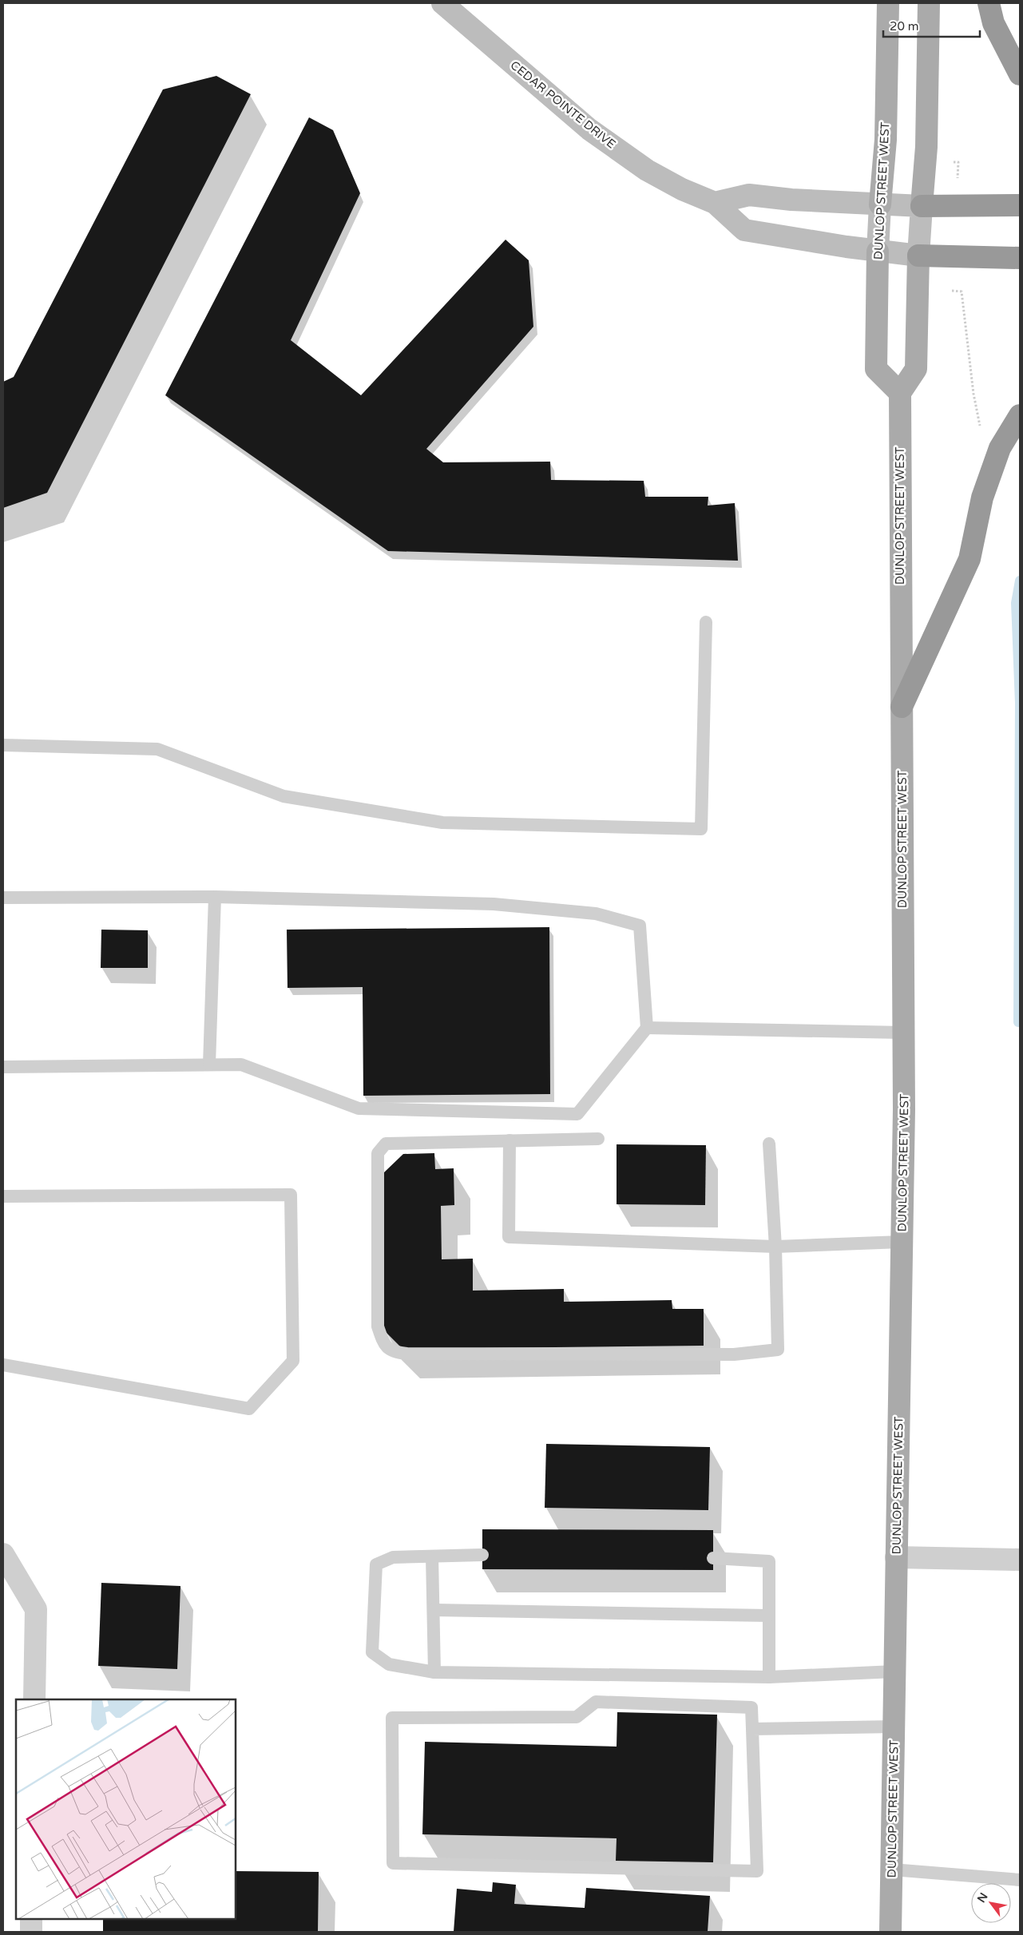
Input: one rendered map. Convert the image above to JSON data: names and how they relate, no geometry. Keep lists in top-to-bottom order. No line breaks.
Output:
{"streets":{"main road":["DUNLOP STREET WEST"],"street":["CEDAR POINTE DRIVE"]},"crossings":[["CEDAR POINTE DRIVE","DUNLOP STREET WEST"]],"scale_bar":"20 m","north":"top left"}
